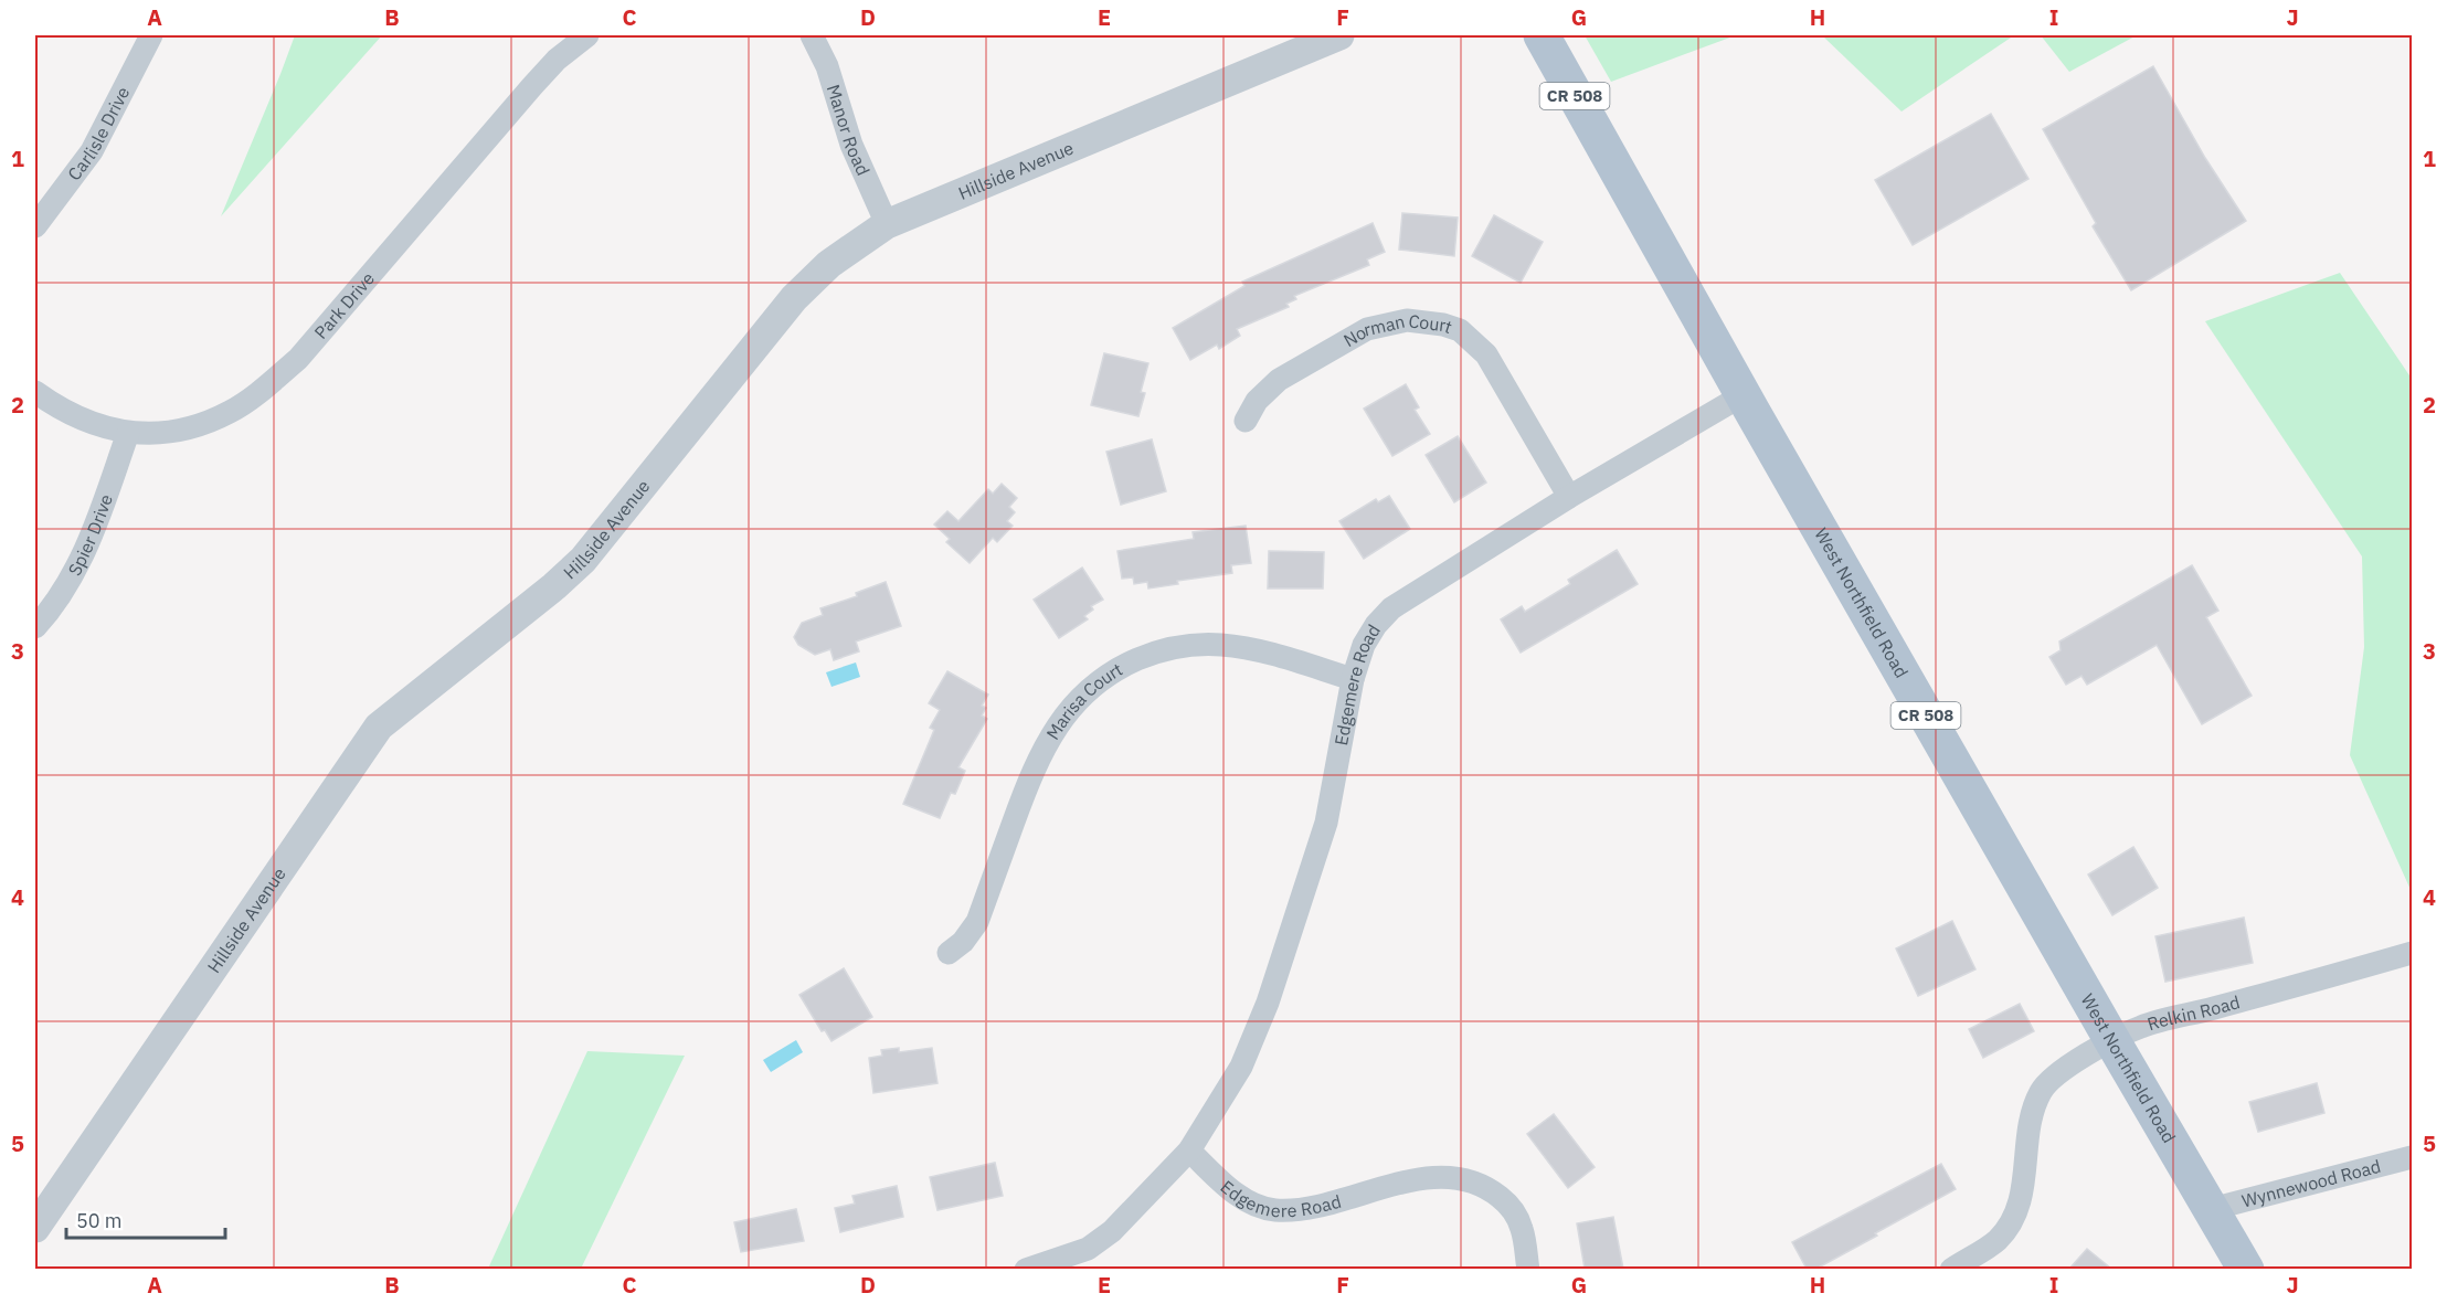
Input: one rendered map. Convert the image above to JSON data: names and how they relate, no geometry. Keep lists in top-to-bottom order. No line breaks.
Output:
{"streets":{"main road":["CR 508","West Northfield Road"],"street":["Manor Road","Carlisle Drive","Hillside Avenue","Park Drive","Norman Court","Spier Drive","Edgemere Road","Marisa Court","Relkin Road","Wynnewood Road"]},"crossings":[["Manor Road","Hillside Avenue"],["Park Drive","Spier Drive"],["Norman Court","Edgemere Road"],["West Northfield Road","Edgemere Road"],["West Northfield Road","Relkin Road"],["West Northfield Road","Wynnewood Road"],["Edgemere Road","Marisa Court"]],"scale_bar":"50 m","grid":{"columns":["A","B","C","D","E","F","G","H","I","J"],"rows":["1","2","3","4","5"]}}
